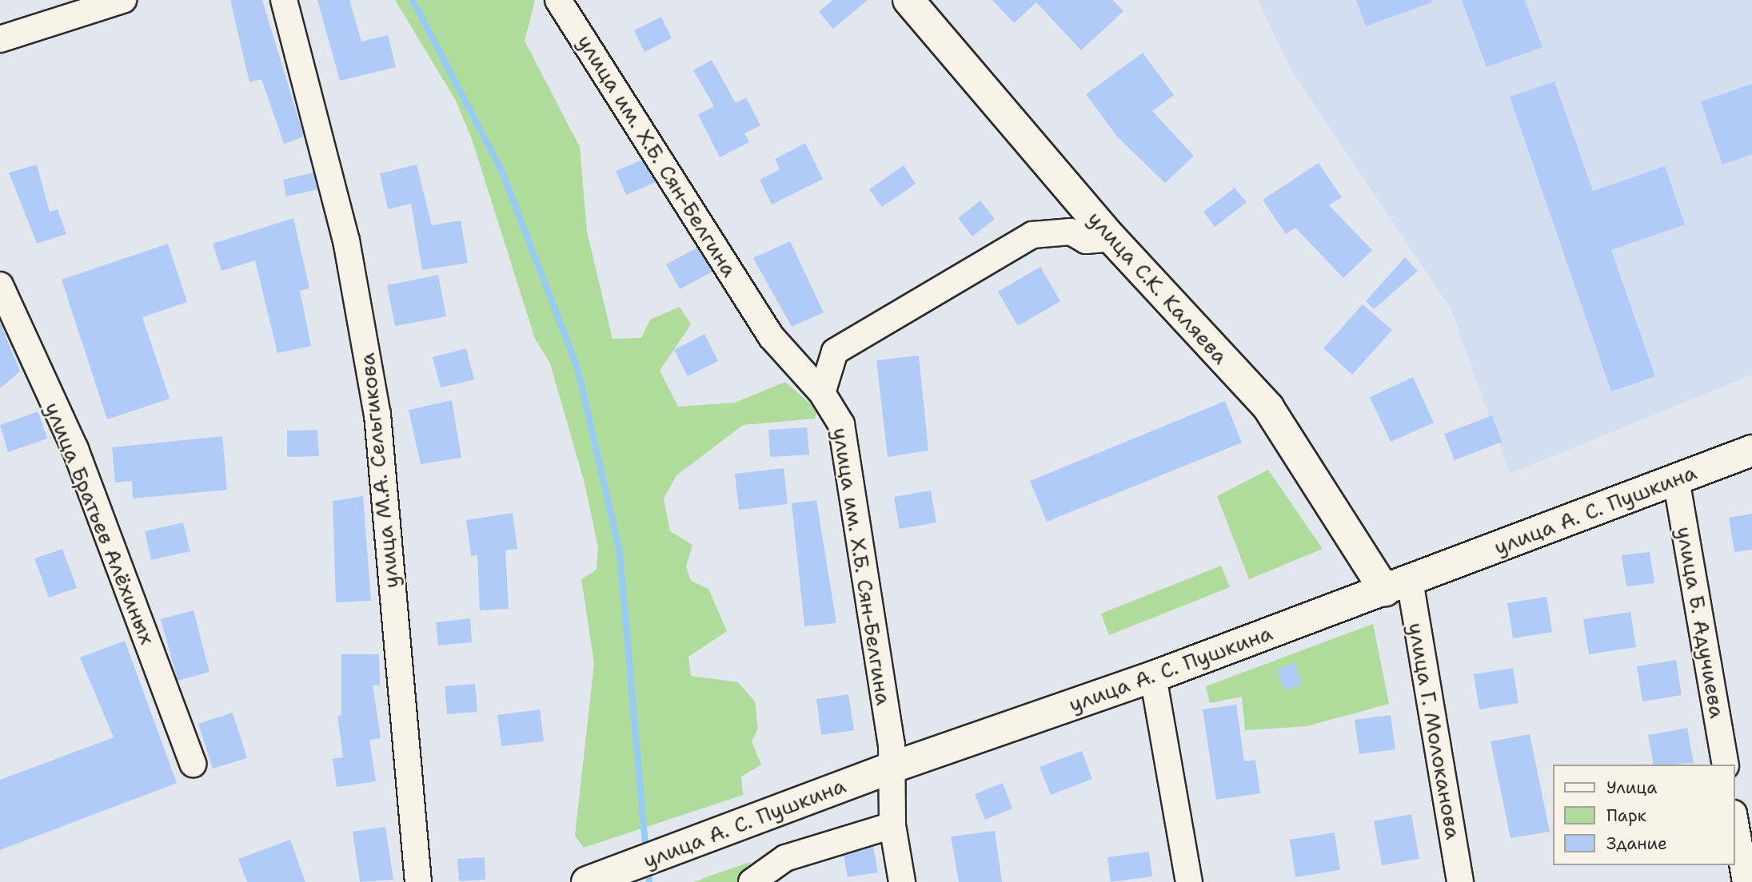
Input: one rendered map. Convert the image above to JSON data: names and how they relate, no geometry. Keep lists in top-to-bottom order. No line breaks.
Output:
{"streets":{"main road":["улица С.К. Каляева","улица А. С. Пушкина"],"street":["улица им. Х.Б. Сян-Белгина","улица М.А. Сельгикова","улица Братьев Алёхиных","улица Б. Адучиева","улица Г. Молоканова"]},"crossings":[["улица им. Х.Б. Сян-Белгина","улица А. С. Пушкина"],["улица С.К. Каляева","улица А. С. Пушкина"],["улица С.К. Каляева","улица Г. Молоканова"],["улица А. С. Пушкина","улица Б. Адучиева"],["улица А. С. Пушкина","улица Г. Молоканова"]],"legend":["Улица","Парк","Здание"]}
